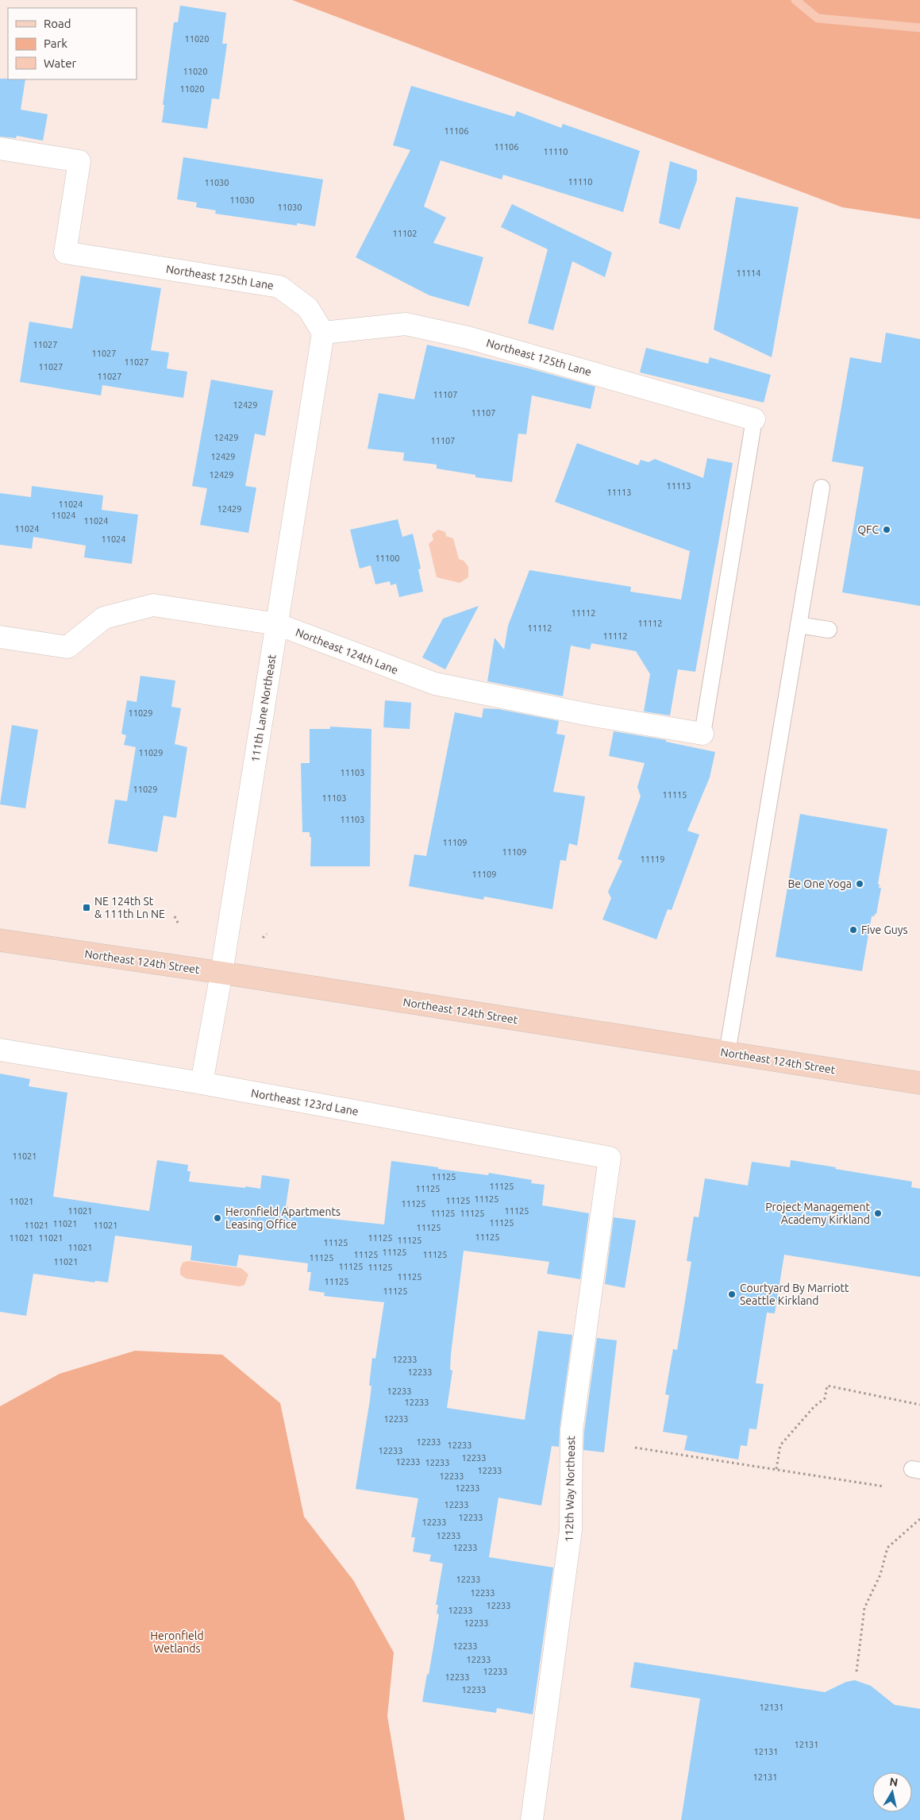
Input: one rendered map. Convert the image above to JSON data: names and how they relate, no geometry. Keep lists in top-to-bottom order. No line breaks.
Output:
{"streets":{"main road":["Northeast 124th Street"],"street":["Northeast 125th Lane","Northeast 124th Lane","111th Lane Northeast","Northeast 123rd Lane","112th Way Northeast"]},"crossings":[["Northeast 125th Lane","111th Lane Northeast"],["Northeast 124th Lane","111th Lane Northeast"],["111th Lane Northeast","Northeast 124th Street"],["111th Lane Northeast","Northeast 123rd Lane"],["Northeast 123rd Lane","112th Way Northeast"]],"parks":["Heronfield Wetlands"],"places":{"other":["QFC","Be One Yoga","Five Guys","Project Management Academy Kirkland","Heronfield Apartments Leasing Office","Courtyard By Marriott Seattle Kirkland"],"transit":["NE 124th St & 111th Ln NE"]},"house_numbers":["11020","11020","11020","11106","11106","11110","11110","11030","11030","11030","11102","11114","11027","11027","11027","11027","11027","11107","12429","11107","12429","11107","12429","12429","11113","11113","11024","12429","11024","11024","11024","11024","11100","11112","11112","11112","11112","11029","11029","11103","11029","11115","11103","11103","11109","11109","11119","11109","11021","11125","11125","11125","11125","11125","11021","11125","11021","11125","11125","11125","11125","11021","11021","11021","11125","11125","11021","11021","11125","11125","11125","11021","11125","11125","11125","11125","11021","11125","11125","11125","11125","11125","12233","12233","12233","12233","12233","12233","12233","12233","12233","12233","12233","12233","12233","12233","12233","12233","12233","12233","12233","12233","12233","12233","12233","12233","12233","12233","12233","12233","12233","12131","12131","12131","12131"],"legend":["Road","Park","Water"],"north":"top"}
